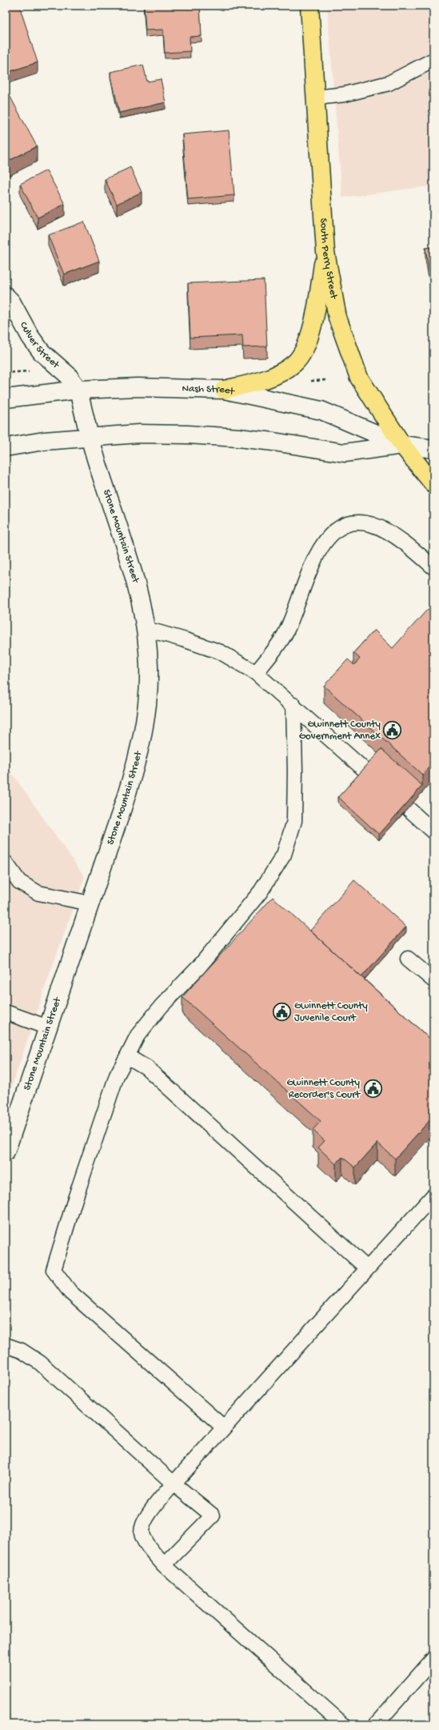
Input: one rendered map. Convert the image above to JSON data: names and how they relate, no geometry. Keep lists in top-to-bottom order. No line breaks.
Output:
{"streets":{"main road":["South Perry Street"],"street":["Culver Street","Nash Street","Stone Mountain Street"]},"crossings":[["South Perry Street","Nash Street"],["Culver Street","Nash Street"],["Culver Street","Stone Mountain Street"],["Nash Street","Stone Mountain Street"]],"places":{"public building":["Gwinnett County Government Annex","Gwinnett County Juvenile Court","Gwinnett County Recorder's Court"]}}
